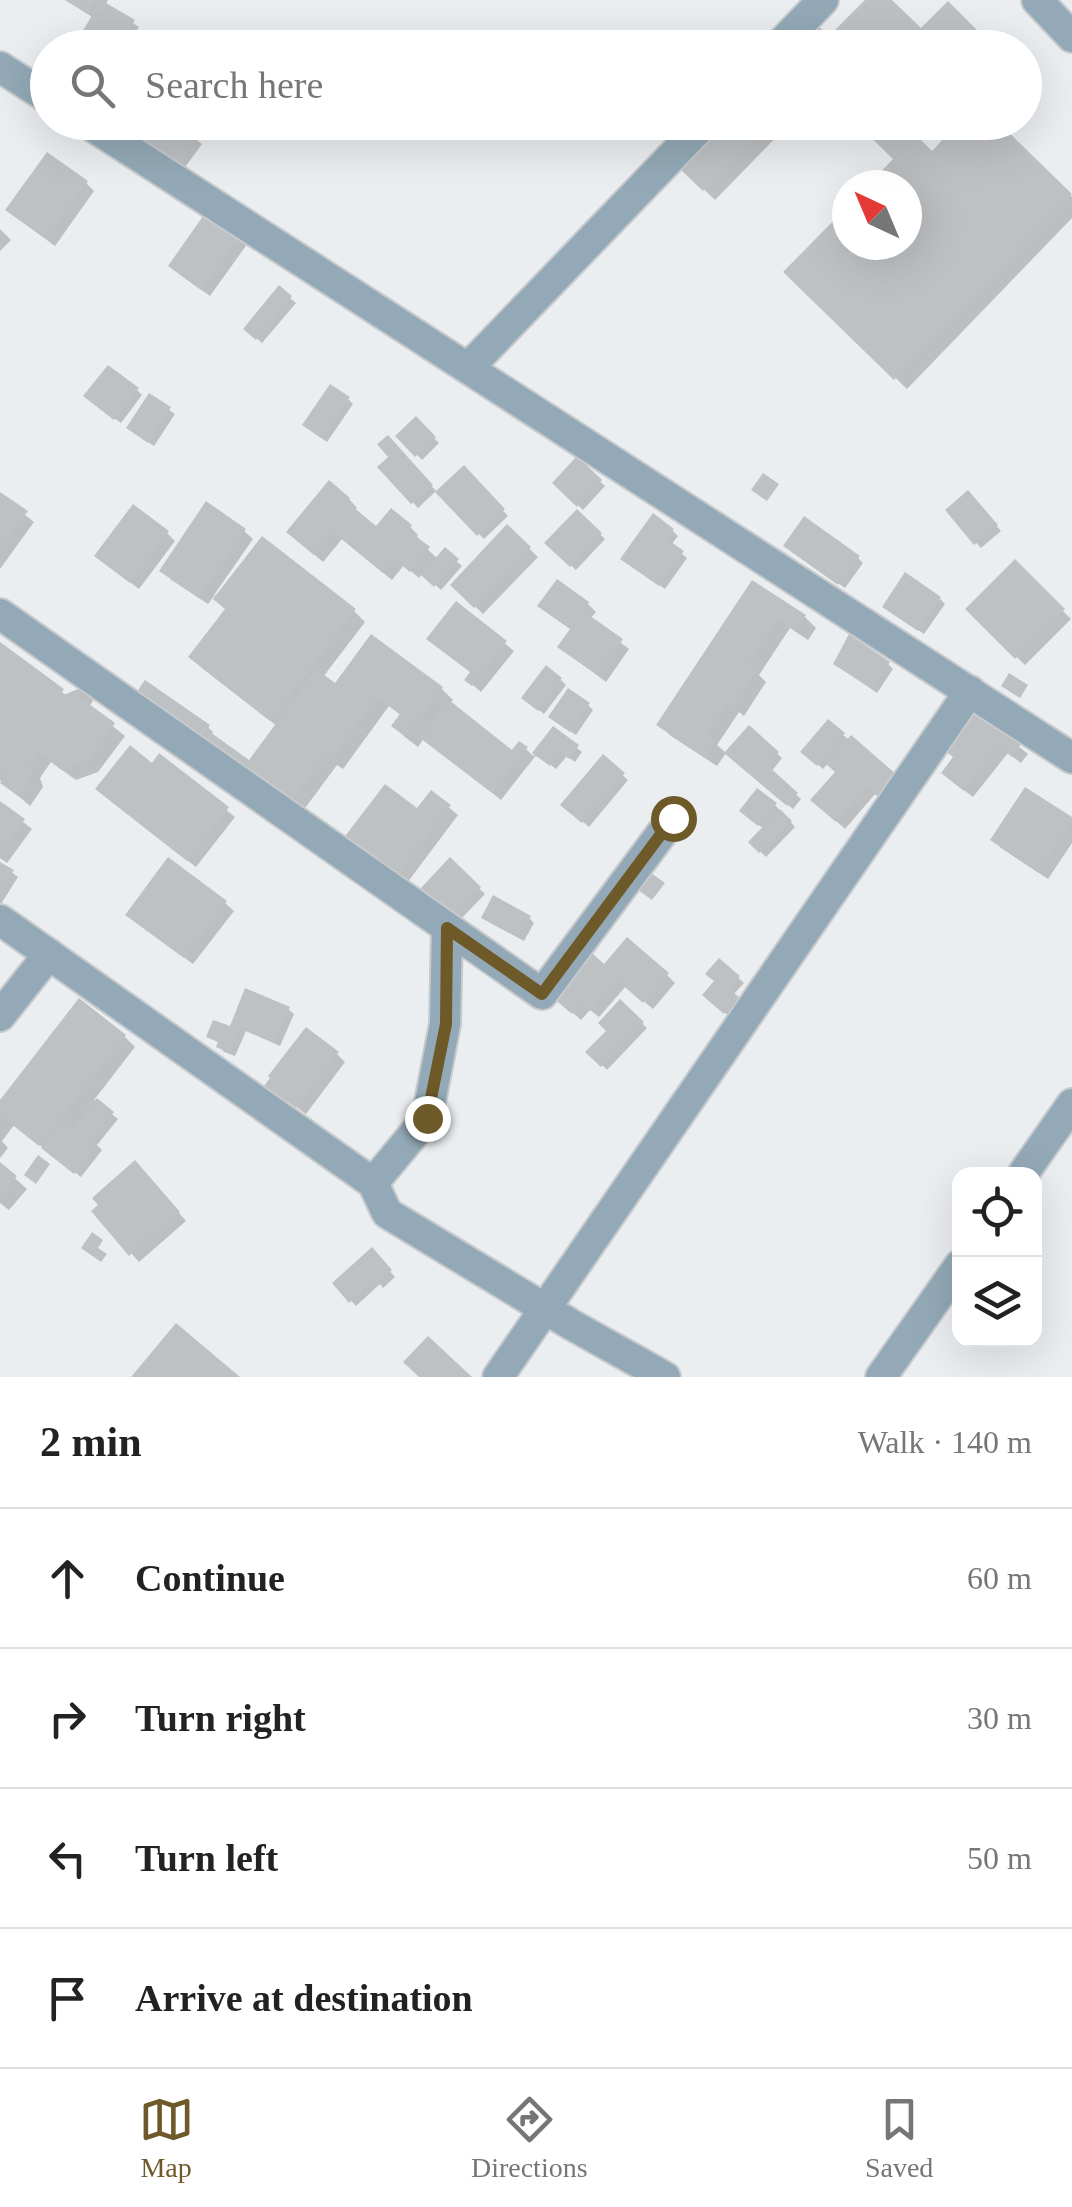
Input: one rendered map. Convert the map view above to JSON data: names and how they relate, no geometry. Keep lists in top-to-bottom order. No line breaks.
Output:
{"north":"top left","page":{"search":"Search here","heading":["2 min","Walk · 140 m"],"list":[["Continue","60 m"],["Turn right","30 m"],["Turn left","50 m"],"Arrive at destination"],"nav":["Map","Directions","Saved"]}}
